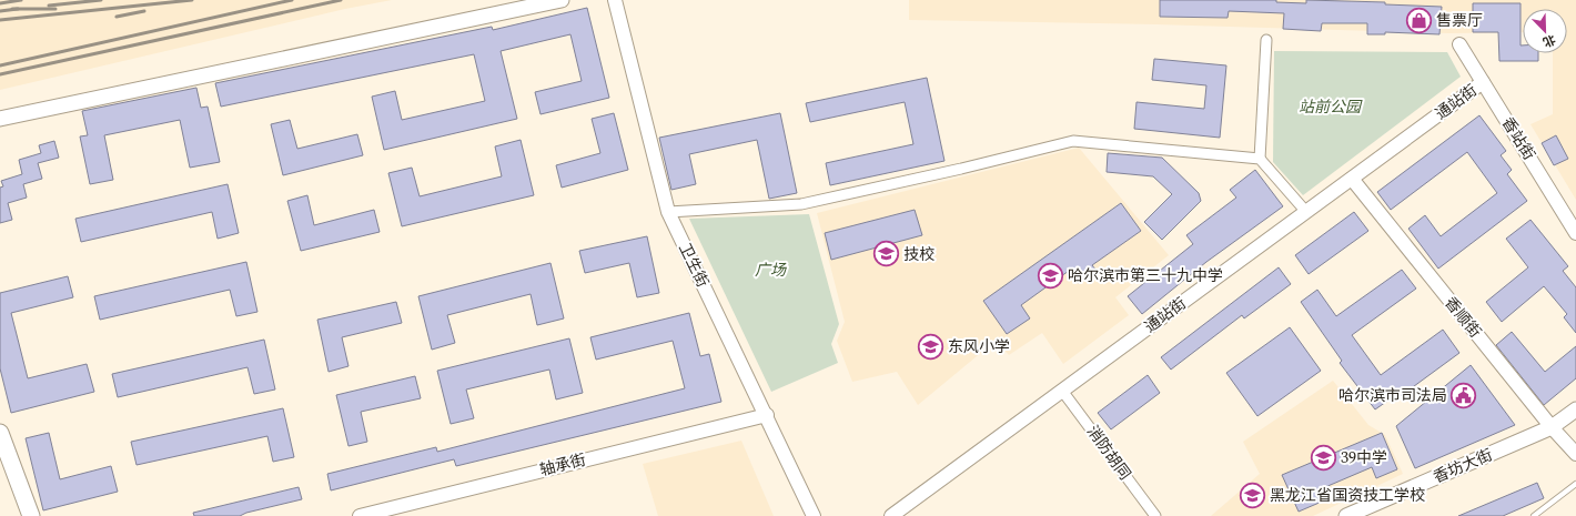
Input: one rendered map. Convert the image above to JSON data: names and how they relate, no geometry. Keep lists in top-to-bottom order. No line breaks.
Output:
{"streets":{"main road":["香坊大街"],"street":["通站街","香站街","卫生街","香顺街","消防胡同","轴承街"]},"crossings":[["通站街","香站街"],["通站街","香顺街"],["通站街","消防胡同"],["卫生街","轴承街"],["香顺街","香坊大街"]],"parks":["站前公园","广场"],"places":{"shop":["售票厅"],"school or university":["技校","哈尔滨市第三十九中学","东风小学","39中学","黑龙江省国资技工学校"],"public building":["哈尔滨市司法局"]},"north":"bottom right"}
